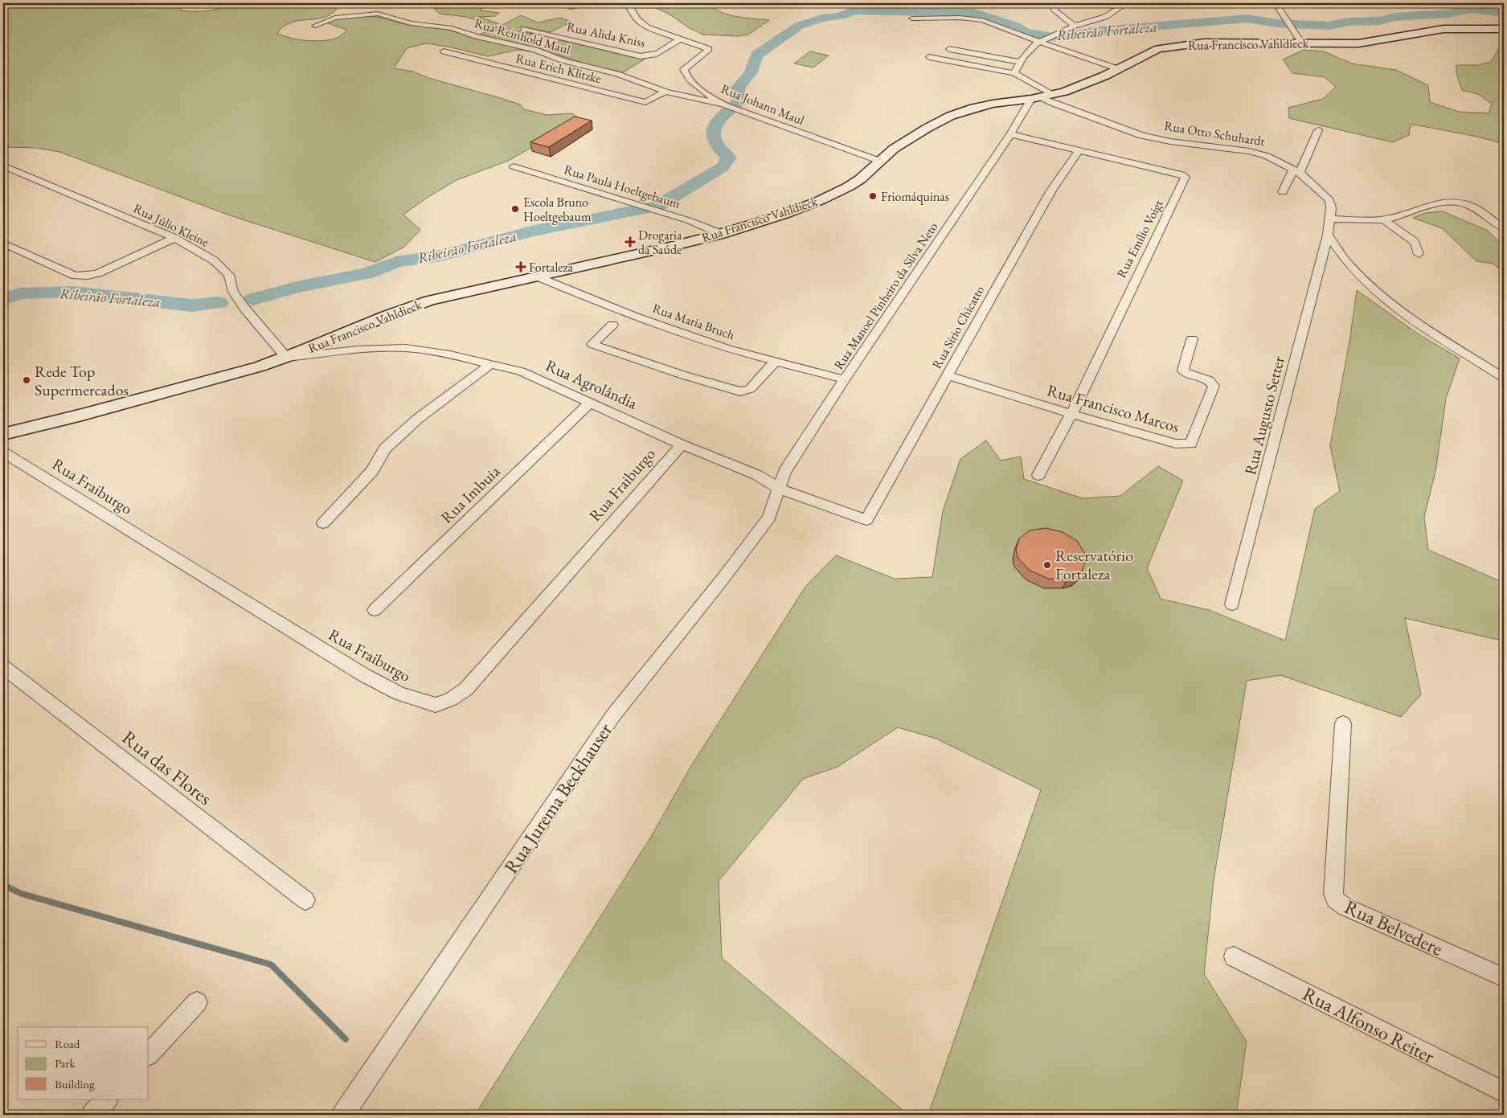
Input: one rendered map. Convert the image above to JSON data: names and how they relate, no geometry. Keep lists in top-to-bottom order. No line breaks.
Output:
{"streets":{"main road":["Rua Francisco Vahldieck"],"street":["Rua Alida Kniss","Rua Reinhold Maul","Rua Erich Klitzke","Rua Johann Maul","Rua Otto Schuhardt","Rua Paula Hoeltgebaum","Rua Júlio Kleine","Rua Emílio Voigt","Rua Manoel Pinheiro da Silva Neto","Rua Maria Bruch","Rua Sírio Chicatto","Rua Agrolândia","Rua Francisco Marcos","Rua Augusto Setter","Rua Fraiburgo","Rua Imbuia","Rua das Flores","Rua Jurema Beckhauser","Rua Belvedere","Rua Alfonso Reiter"]},"crossings":[["Rua Alida Kniss","Rua Johann Maul"],["Rua Reinhold Maul","Rua Erich Klitzke"],["Rua Reinhold Maul","Rua Johann Maul"],["Rua Francisco Vahldieck","Rua Johann Maul"],["Rua Francisco Vahldieck","Rua Otto Schuhardt"],["Rua Francisco Vahldieck","Rua Paula Hoeltgebaum"],["Rua Francisco Vahldieck","Rua Júlio Kleine"],["Rua Francisco Vahldieck","Rua Manoel Pinheiro da Silva Neto"],["Rua Francisco Vahldieck","Rua Maria Bruch"],["Rua Francisco Vahldieck","Rua Agrolândia"],["Rua Otto Schuhardt","Rua Manoel Pinheiro da Silva Neto"],["Rua Otto Schuhardt","Rua Augusto Setter"],["Rua Júlio Kleine","Rua Agrolândia"],["Rua Emílio Voigt","Rua Manoel Pinheiro da Silva Neto"],["Rua Emílio Voigt","Rua Sírio Chicatto"],["Rua Emílio Voigt","Rua Francisco Marcos"],["Rua Manoel Pinheiro da Silva Neto","Rua Maria Bruch"],["Rua Manoel Pinheiro da Silva Neto","Rua Agrolândia"],["Rua Manoel Pinheiro da Silva Neto","Rua Jurema Beckhauser"],["Rua Sírio Chicatto","Rua Agrolândia"],["Rua Sírio Chicatto","Rua Francisco Marcos"],["Rua Agrolândia","Rua Fraiburgo"],["Rua Agrolândia","Rua Imbuia"],["Rua Agrolândia","Rua Jurema Beckhauser"]],"water":["Ribeirão Fortaleza"],"places":{"other":["Friomáquinas","Escola Bruno Hoeltgebaum","Rede Top Supermercados","Reservatório Fortaleza"],"health":["Drogaria da Saúde","Fortaleza"]},"legend":["Road","Park","Building"]}
